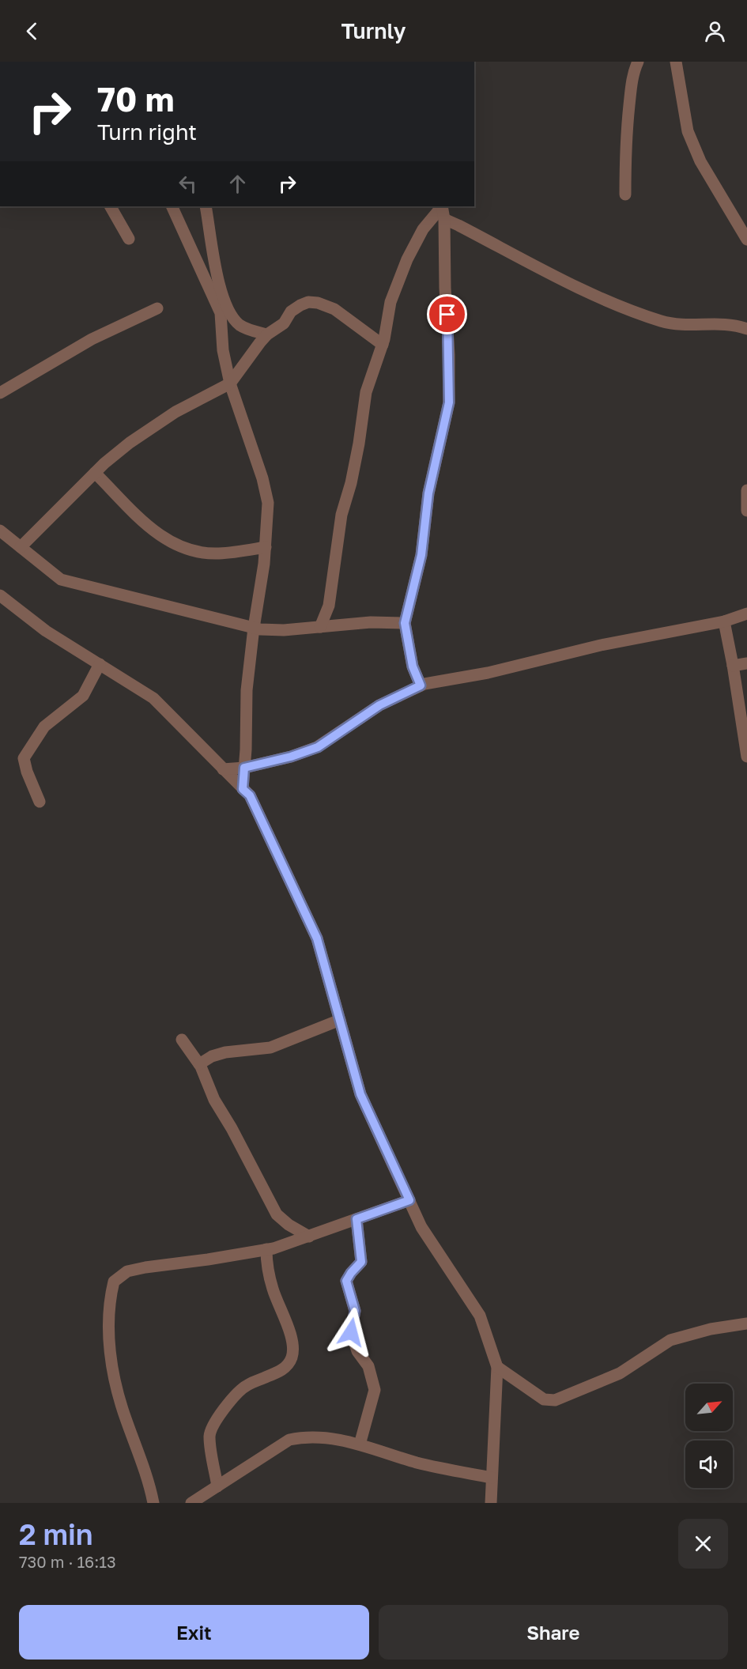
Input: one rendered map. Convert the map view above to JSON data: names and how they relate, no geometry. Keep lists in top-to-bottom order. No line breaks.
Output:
{"north":"top right","page":{"header":"Turnly","turn":["70 m","Turn right"],"heading":["2 min","730 m · 16:13"],"buttons":["Exit","Share"]}}
